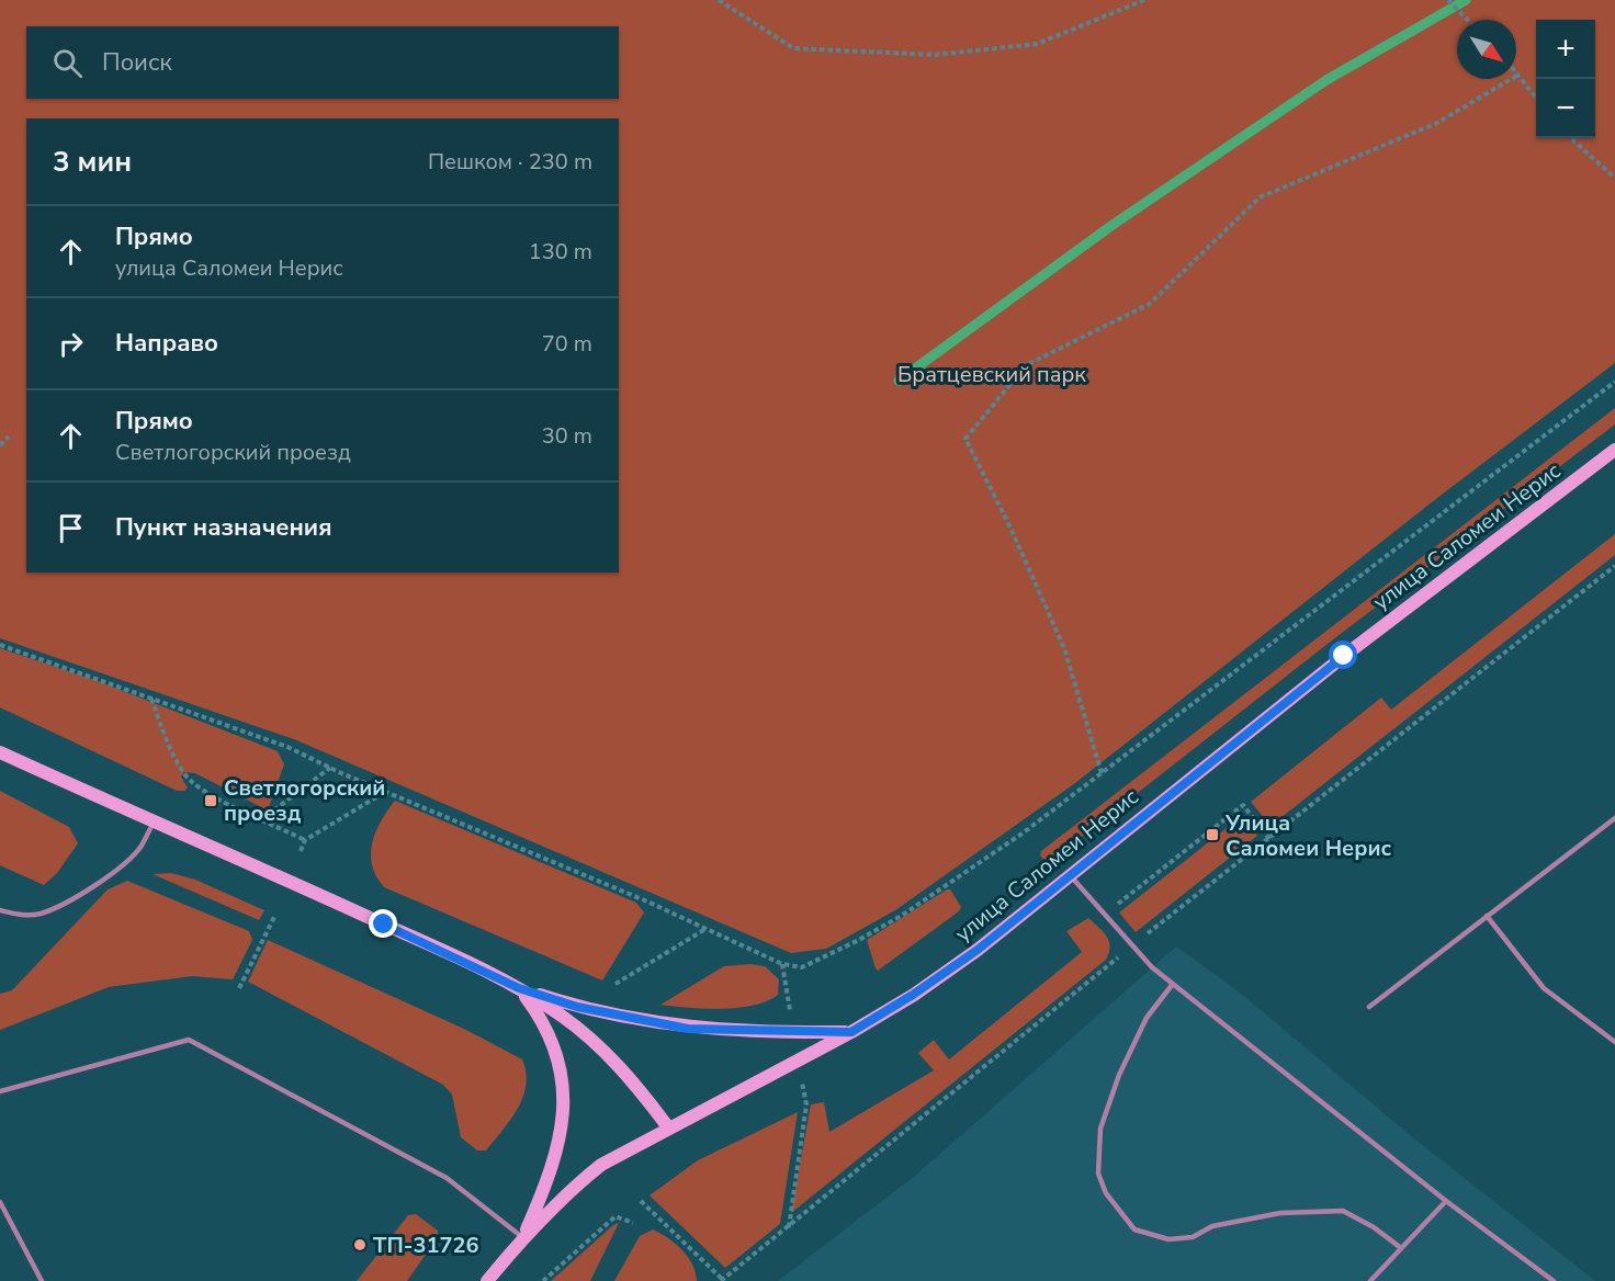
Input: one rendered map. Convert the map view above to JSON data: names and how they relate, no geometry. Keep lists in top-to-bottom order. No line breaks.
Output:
{"streets":{"main road":["улица Саломеи Нерис"]},"parks":["Братцевский парк"],"places":{"transit":["Светлогорский проезд","Улица Саломеи Нерис"],"other":["ТП-31726"]},"north":"bottom right","page":{"map_buttons":["+","−"],"search":"Поиск","heading":["3 мин","Пешком · 230 m"],"list":[["Прямо","улица Саломеи Нерис","130 m"],["Направо","70 m"],["Прямо","Светлогорский проезд","30 m"],"Пункт назначения"]}}
